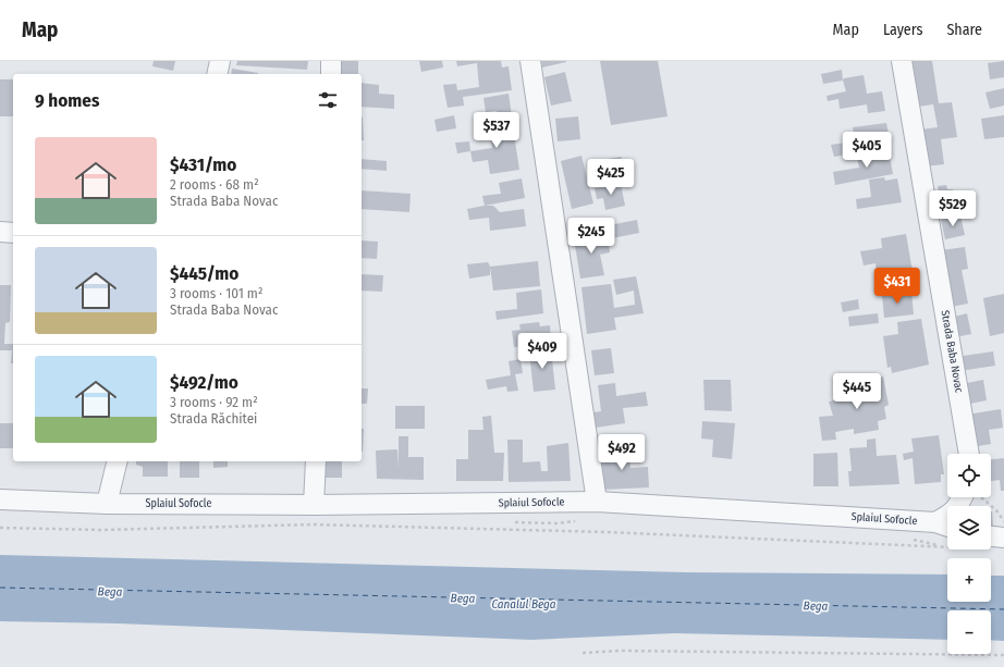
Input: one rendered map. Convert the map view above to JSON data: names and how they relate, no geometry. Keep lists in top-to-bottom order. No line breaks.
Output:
{"streets":{"street":["Strada Baba Novac","Splaiul Sofocle"]},"water":["Bega","Canalul Bega"],"page":{"header":"Map","nav":["Map","Layers","Share"],"heading":"9 homes","price":["$537","$405","$425","$529","$245","$431","$409","$445","$492"],"list":[{"name":"$431/mo","note":"2 rooms · 68 m² · Strada Baba Novac"},{"name":"$445/mo","note":"3 rooms · 101 m² · Strada Baba Novac"},{"name":"$492/mo","note":"3 rooms · 92 m² · Strada Răchitei"}],"map_buttons":["+","−"]}}
